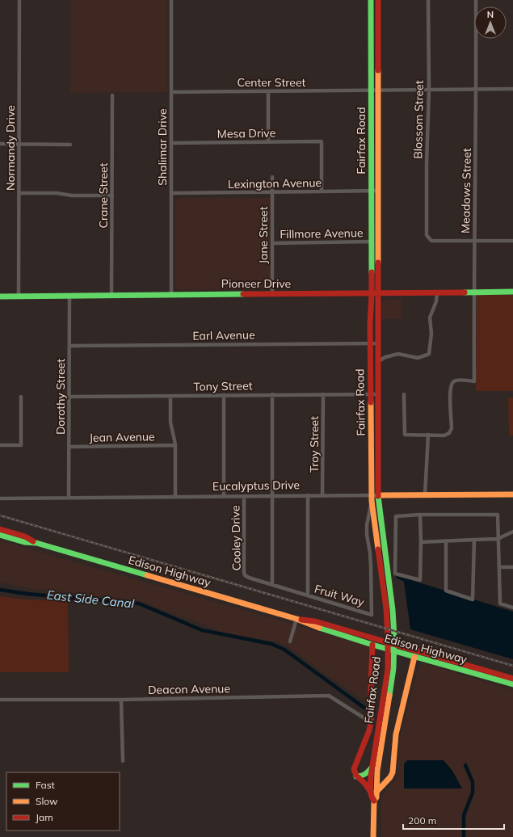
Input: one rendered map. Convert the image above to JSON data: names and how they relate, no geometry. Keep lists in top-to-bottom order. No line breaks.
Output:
{"streets":{"main road":["Fairfax Road","Pioneer Drive","Eucalyptus Drive","Edison Highway"],"street":["Center Street","Blossom Street","Mesa Drive","Shalimar Drive","Normandy Drive","Lexington Avenue","Meadows Street","Crane Street","Fillmore Avenue","Jane Street","Earl Avenue","Tony Street","Dorothy Street","Jean Avenue","Troy Street","Cooley Drive","Fruit Way","Deacon Avenue"]},"crossings":[["Center Street","Blossom Street"],["Center Street","Fairfax Road"],["Center Street","Shalimar Drive"],["Center Street","Meadows Street"],["Blossom Street","Meadows Street"],["Mesa Drive","Shalimar Drive"],["Mesa Drive","Lexington Avenue"],["Fairfax Road","Lexington Avenue"],["Fairfax Road","Fillmore Avenue"],["Fairfax Road","Pioneer Drive"],["Fairfax Road","Earl Avenue"],["Fairfax Road","Tony Street"],["Fairfax Road","Eucalyptus Drive"],["Fairfax Road","Fruit Way"],["Shalimar Drive","Lexington Avenue"],["Shalimar Drive","Pioneer Drive"],["Normandy Drive","Pioneer Drive"],["Lexington Avenue","Jane Street"],["Meadows Street","Pioneer Drive"],["Crane Street","Pioneer Drive"],["Fillmore Avenue","Jane Street"],["Jane Street","Pioneer Drive"],["Pioneer Drive","Dorothy Street"],["Earl Avenue","Dorothy Street"],["Tony Street","Dorothy Street"],["Tony Street","Troy Street"],["Dorothy Street","Jean Avenue"],["Dorothy Street","Eucalyptus Drive"],["Troy Street","Eucalyptus Drive"],["Eucalyptus Drive","Cooley Drive"],["Eucalyptus Drive","Fruit Way"],["Cooley Drive","Fruit Way"]],"water":["East Side Canal"],"legend":["Fast","Slow","Jam"],"scale_bar":"200 m","north":"top"}
